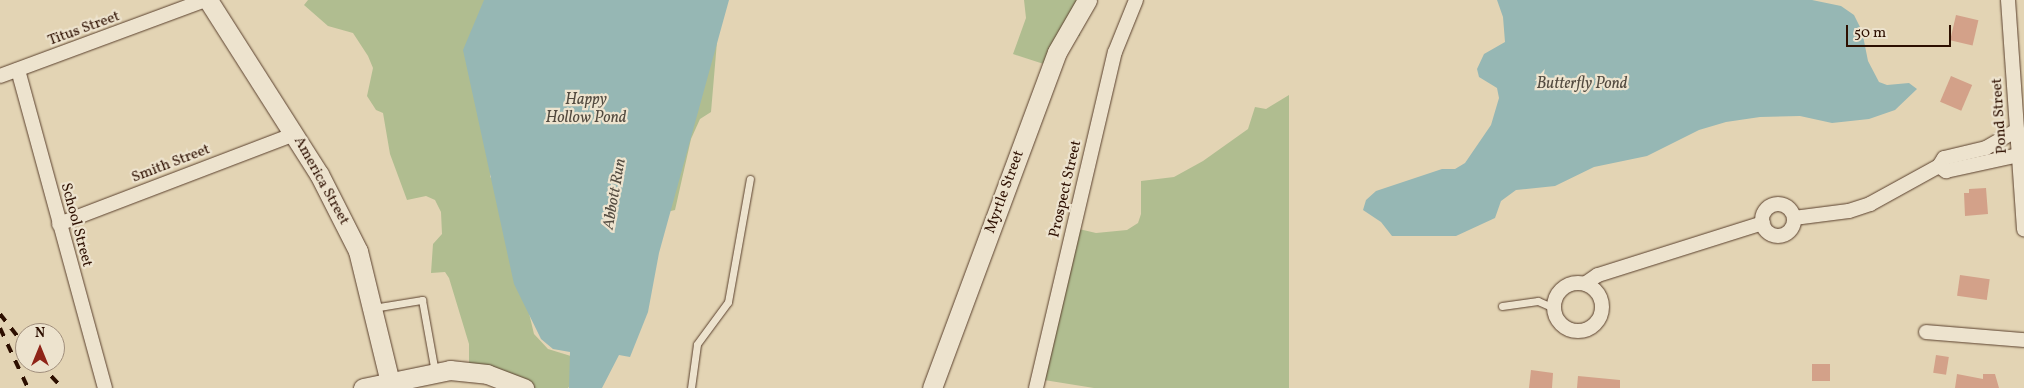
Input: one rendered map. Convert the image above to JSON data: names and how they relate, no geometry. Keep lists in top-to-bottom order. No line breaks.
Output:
{"streets":{"street":["Titus Street","Pond Street","Smith Street","America Street","Prospect Street","Myrtle Street","School Street"]},"crossings":[["Titus Street","America Street"],["Titus Street","School Street"],["Smith Street","America Street"],["Smith Street","School Street"]],"water":["Butterfly Pond","Happy Hollow Pond","Abbott Run"],"scale_bar":"50 m","north":"top"}
